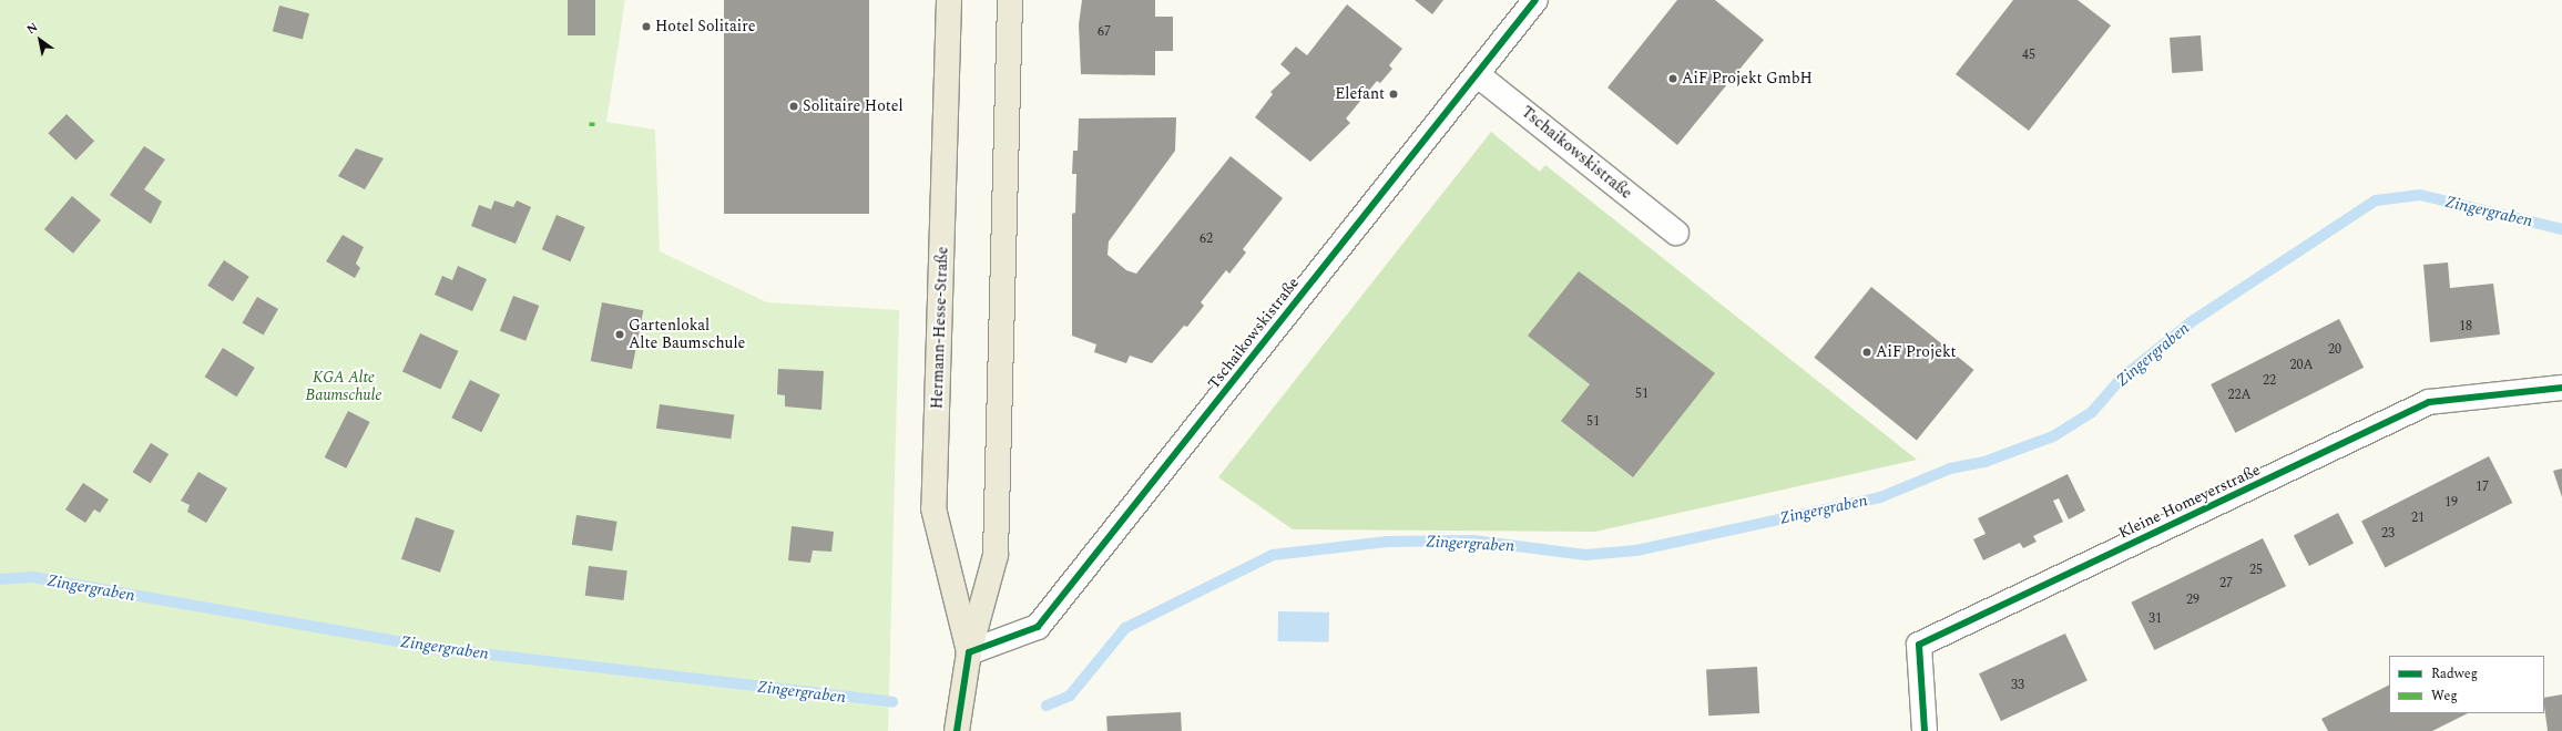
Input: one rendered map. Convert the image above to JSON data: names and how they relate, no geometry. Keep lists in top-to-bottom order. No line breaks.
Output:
{"streets":{"main road":["Hermann-Hesse-Straße"],"street":["Tschaikowskistraße","Kleine Homeyerstraße"]},"crossings":[["Tschaikowskistraße","Hermann-Hesse-Straße"]],"water":["Zingergraben"],"parks":["KGA Alte Baumschule"],"places":["Hotel Solitaire","AiF Projekt GmbH","Elefant","Solitaire Hotel","Gartenlokal Alte Baumschule","AiF Projekt"],"house_numbers":["67","45","62","18","20","20A","22","51","22A","51","17","19","21","23","25","27","29","31","33"],"legend":["Radweg","Weg"],"north":"top left"}
